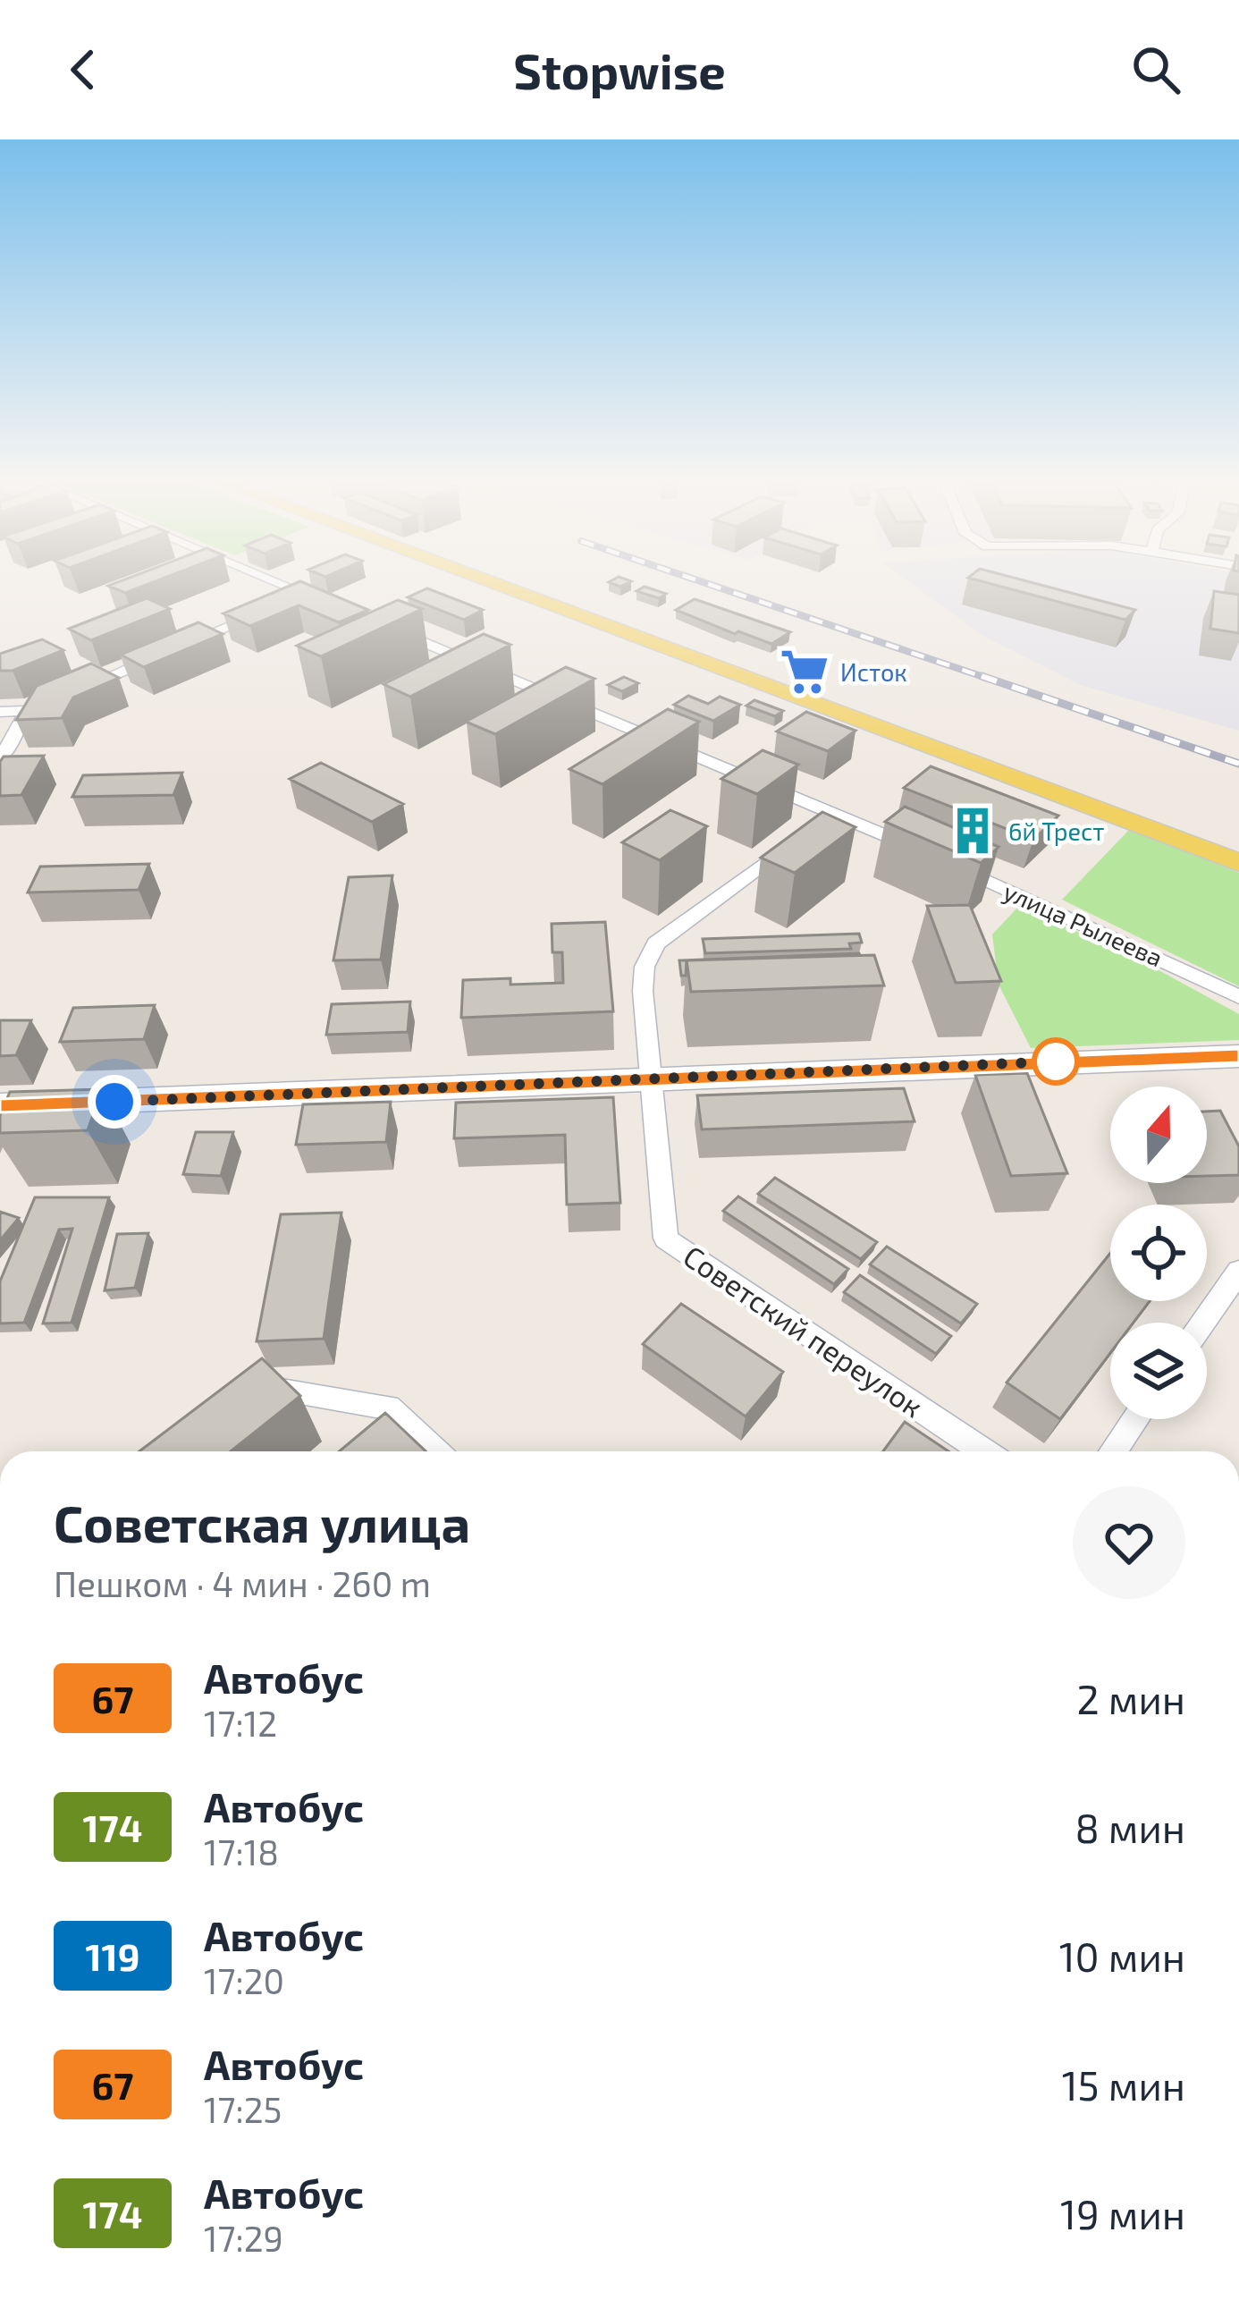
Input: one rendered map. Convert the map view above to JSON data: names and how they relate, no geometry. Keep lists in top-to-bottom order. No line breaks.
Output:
{"streets":{"street":["улица Рылеева","Советский переулок"]},"places":{"supermarket":["Исток"],"building":["6й Трест"]},"lines":["bus line 67"],"north":"top","page":{"header":"Stopwise","heading":["Советская улица","Пешком · 4 мин · 260 m"],"list":[{"mark":"67","name":"Автобус","note":"17:12","value":"2 мин"},{"mark":"174","name":"Автобус","note":"17:18","value":"8 мин"},{"mark":"119","name":"Автобус","note":"17:20","value":"10 мин"},{"mark":"67","name":"Автобус","note":"17:25","value":"15 мин"},{"mark":"174","name":"Автобус","note":"17:29","value":"19 мин"}]}}
